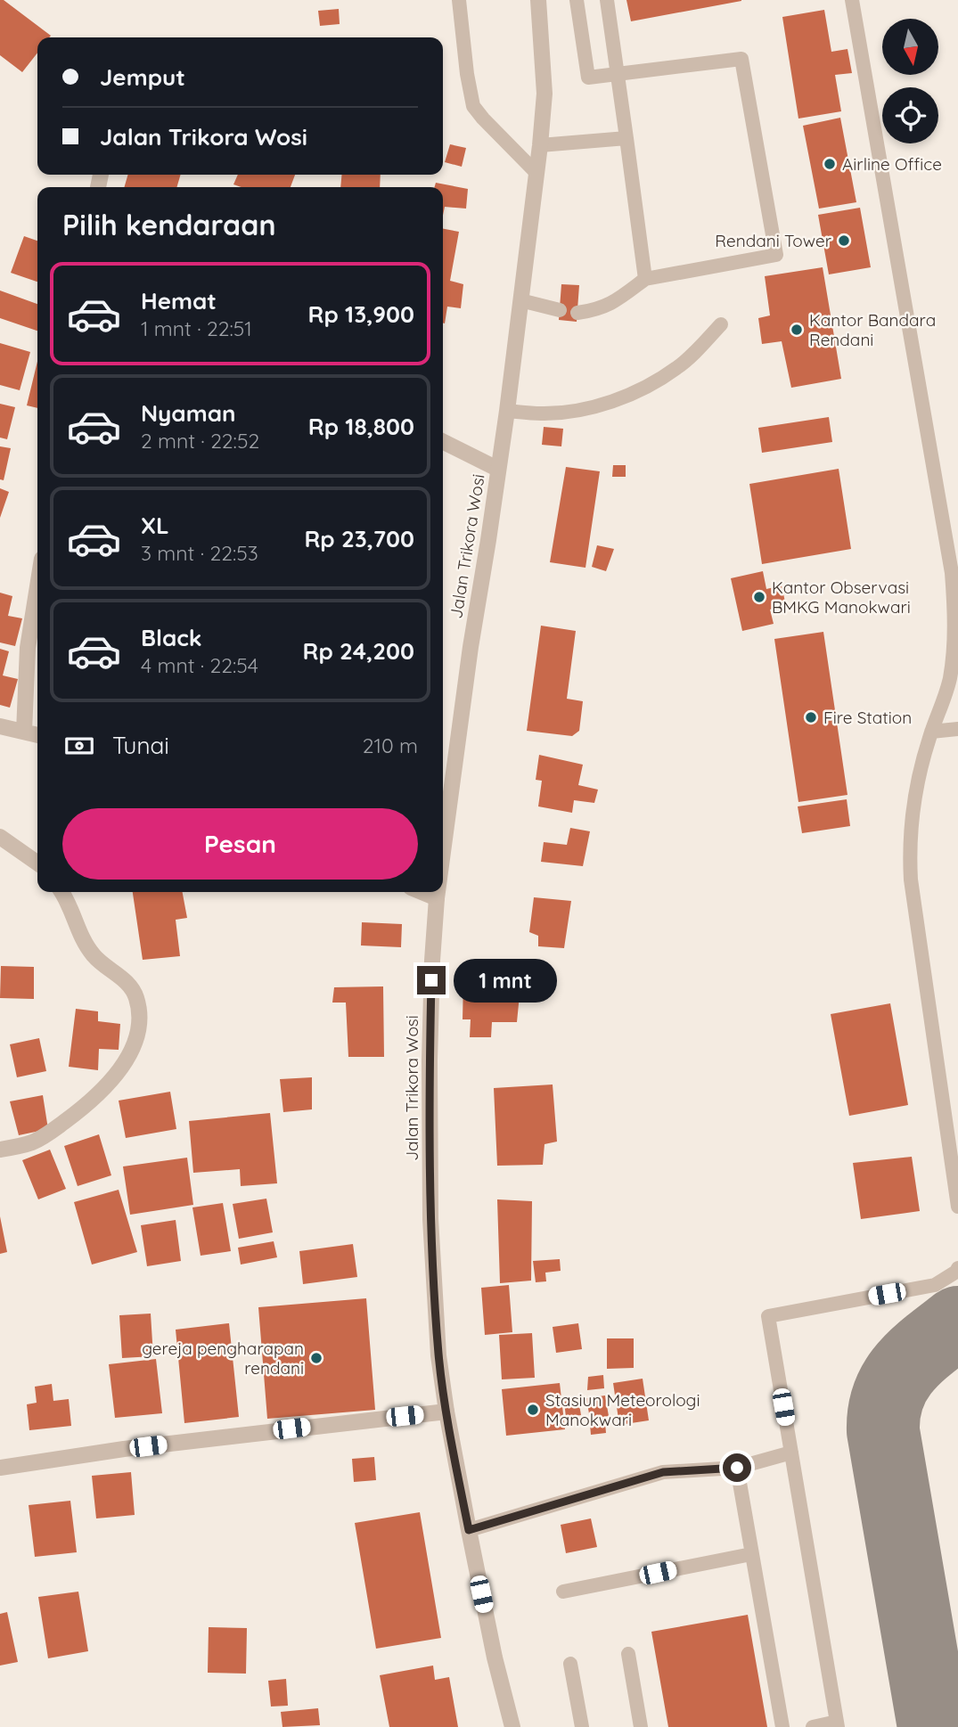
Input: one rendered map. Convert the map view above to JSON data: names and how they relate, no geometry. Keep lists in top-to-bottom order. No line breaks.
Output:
{"streets":{"street":["Jalan Trikora Wosi"]},"places":["Airline Office","Rendani Tower","Kantor Bandara Rendani","Kantor Observasi BMKG Manokwari","Fire Station","gereja pengharapan rendani","Stasiun Meteorologi Manokwari"],"north":"bottom","page":{"banner":["Jemput","Jalan Trikora Wosi"],"heading":"Pilih kendaraan","list":[{"name":"Hemat","note":"1 mnt · 22:51","value":"Rp 13,900"},{"name":"Nyaman","note":"2 mnt · 22:52","value":"Rp 18,800"},{"name":"XL","note":"3 mnt · 22:53","value":"Rp 23,700"},{"name":"Black","note":"4 mnt · 22:54","value":"Rp 24,200"}],"pay":["Tunai","210 m"],"buttons":"Pesan","bubble":"1 mnt"}}
